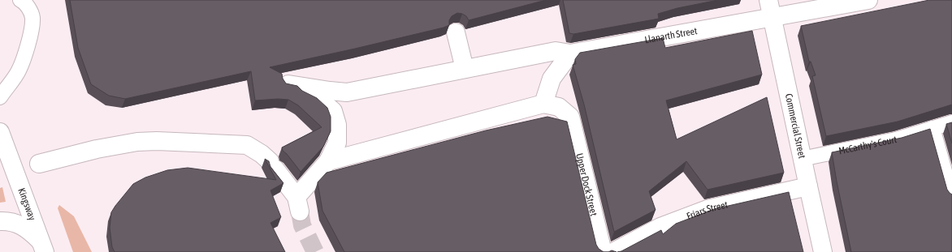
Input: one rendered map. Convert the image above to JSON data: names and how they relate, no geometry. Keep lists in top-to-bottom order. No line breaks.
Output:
{"streets":{"street":["Llanarth Street","Commercial Street","Upper Dock Street","Kingsway","Friars Street"],"lane":["McCarthy's Court"]},"crossings":[["Llanarth Street","Commercial Street"],["Commercial Street","McCarthy's Court"],["Commercial Street","Friars Street"]]}
